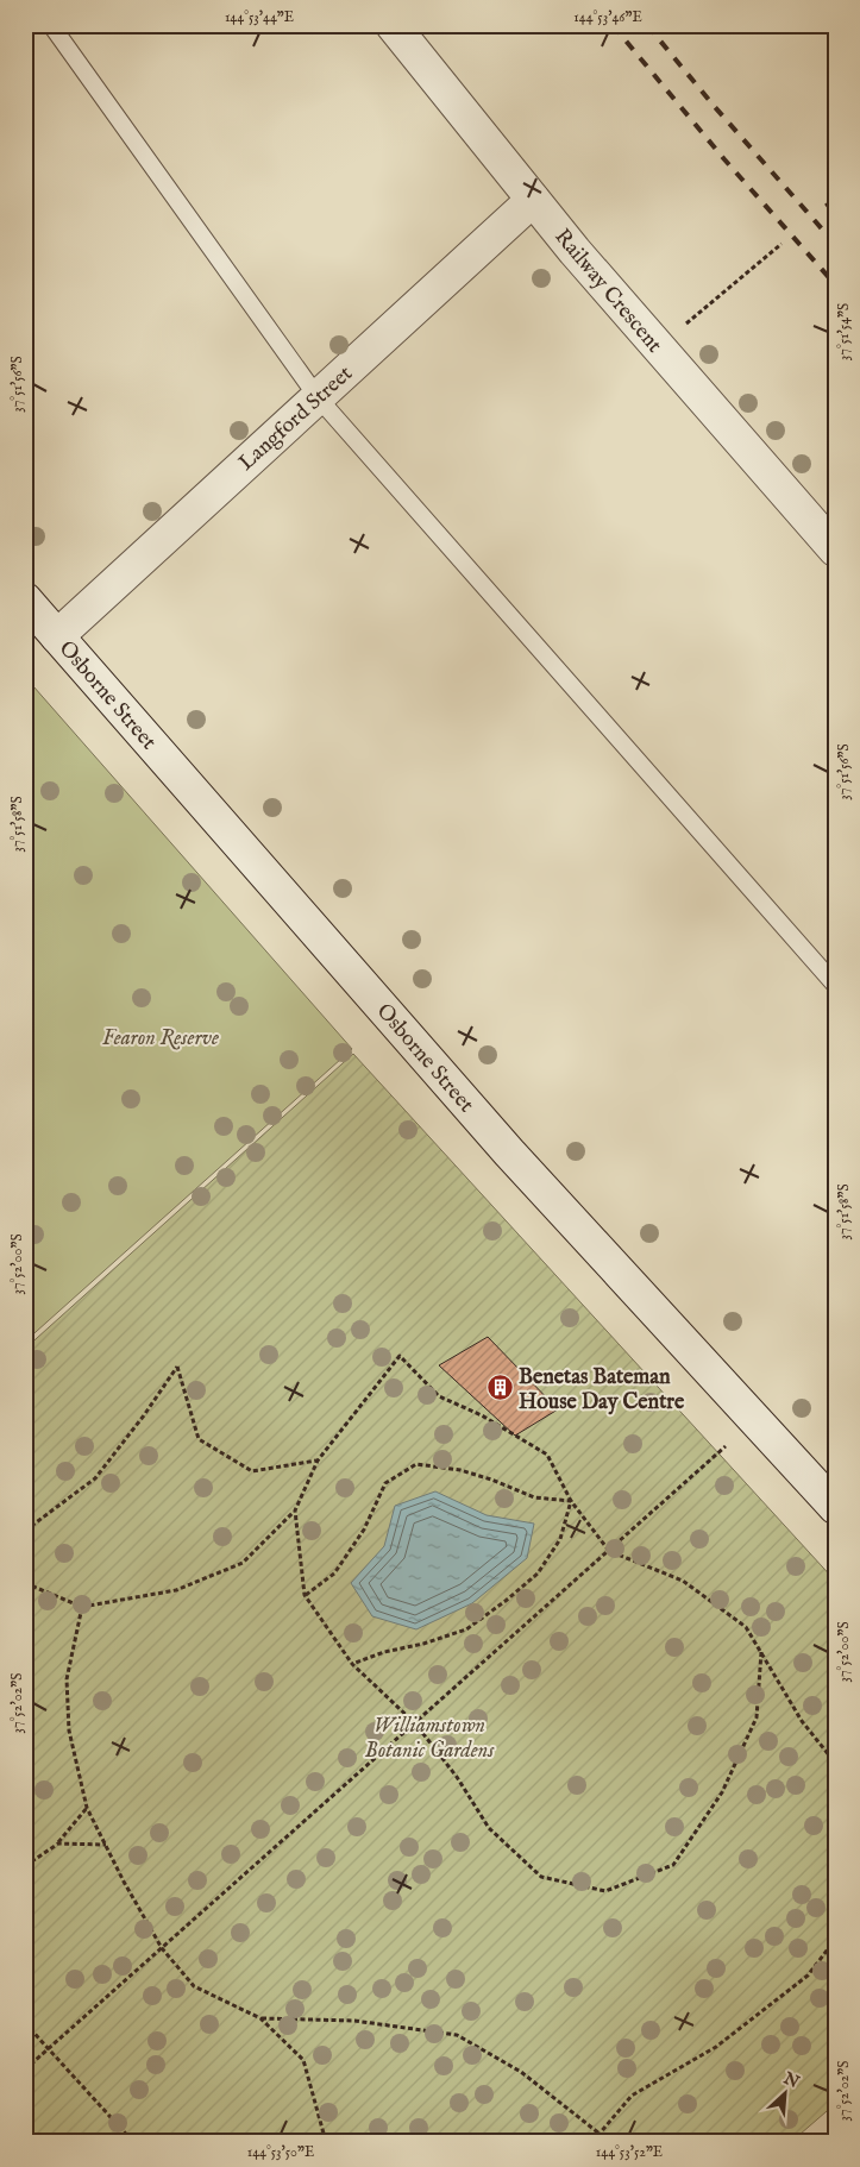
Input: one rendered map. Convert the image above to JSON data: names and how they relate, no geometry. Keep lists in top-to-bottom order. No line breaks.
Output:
{"streets":{"street":["Railway Crescent","Langford Street","Osborne Street"]},"crossings":[["Railway Crescent","Langford Street"],["Langford Street","Osborne Street"]],"parks":["Fearon Reserve","Williamstown Botanic Gardens"],"places":{"building":["Benetas Bateman House Day Centre"]},"north":"top right","coordinates":["144°53'44\"E","144°53'46\"E","37°51'54\"S","37°51'56\"S","37°51'58\"S","37°52'00\"S","37°52'02\"S","144°53'50\"E","144°53'52\"E"]}
